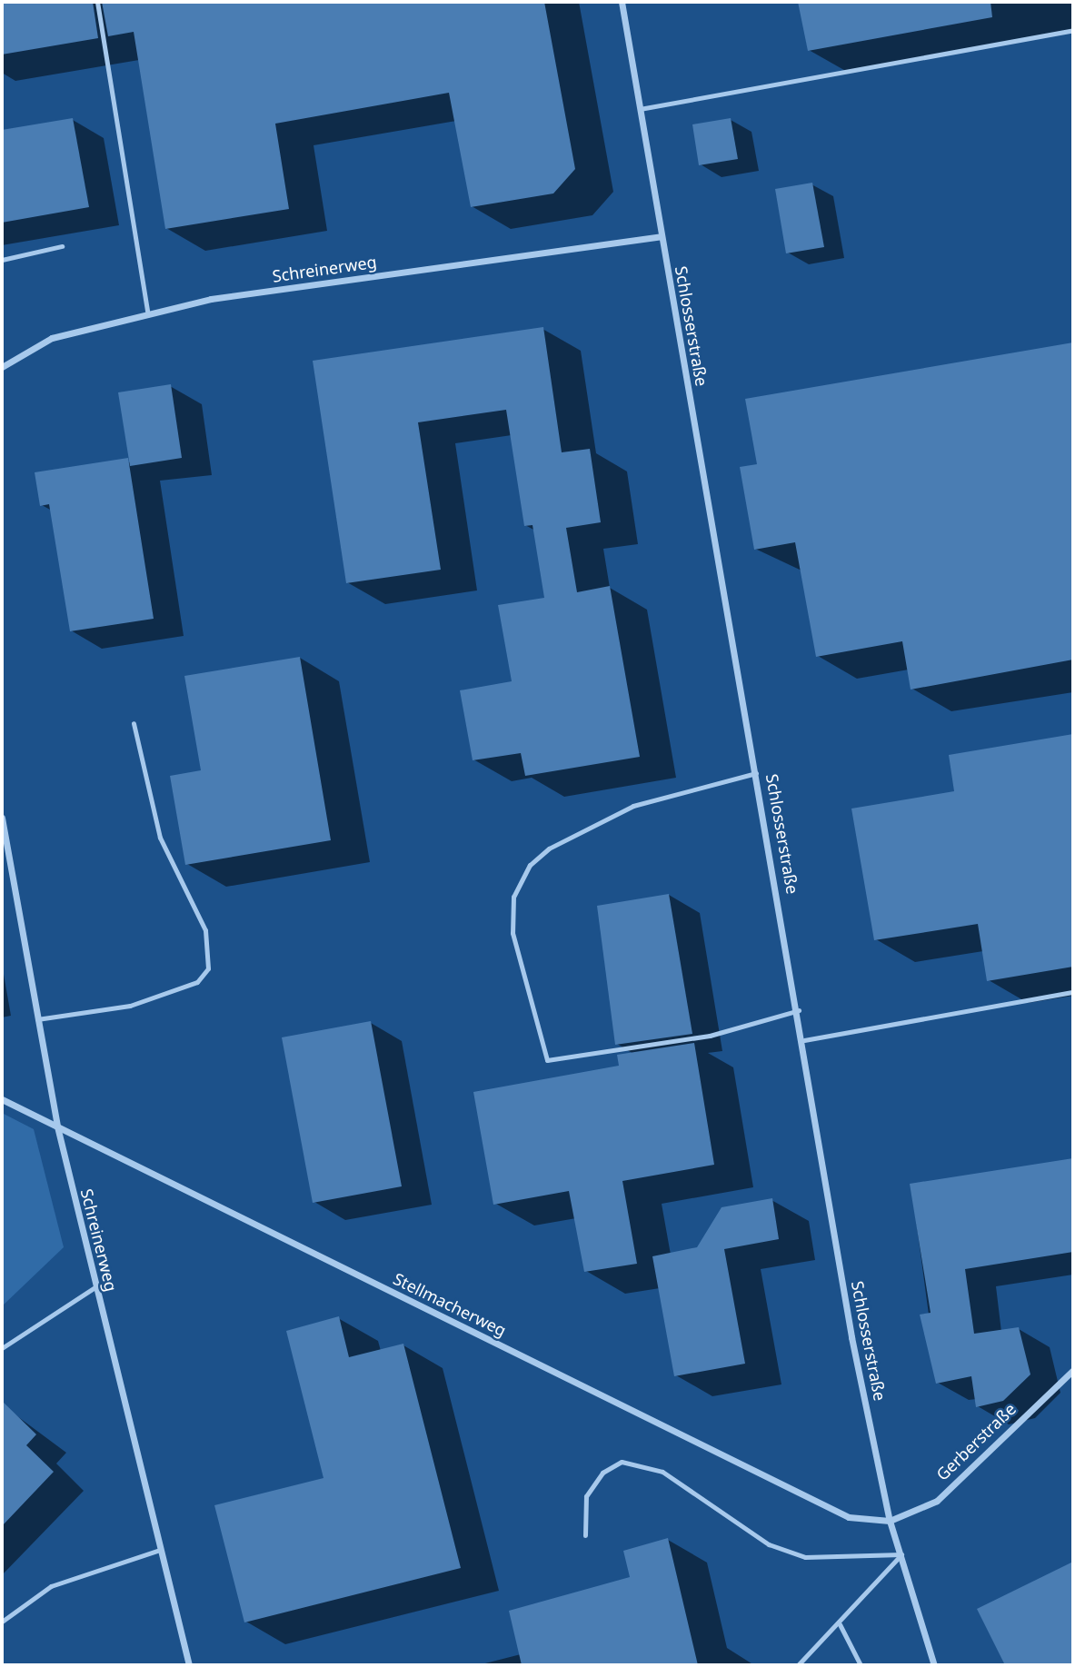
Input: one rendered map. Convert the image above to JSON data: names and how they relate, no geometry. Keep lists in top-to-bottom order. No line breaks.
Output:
{"streets":{"street":["Schreinerweg","Schlosserstraße","Stellmacherweg","Gerberstraße"]},"crossings":[["Schreinerweg","Schlosserstraße"],["Schreinerweg","Stellmacherweg"],["Schlosserstraße","Stellmacherweg"],["Schlosserstraße","Gerberstraße"],["Stellmacherweg","Gerberstraße"]]}
